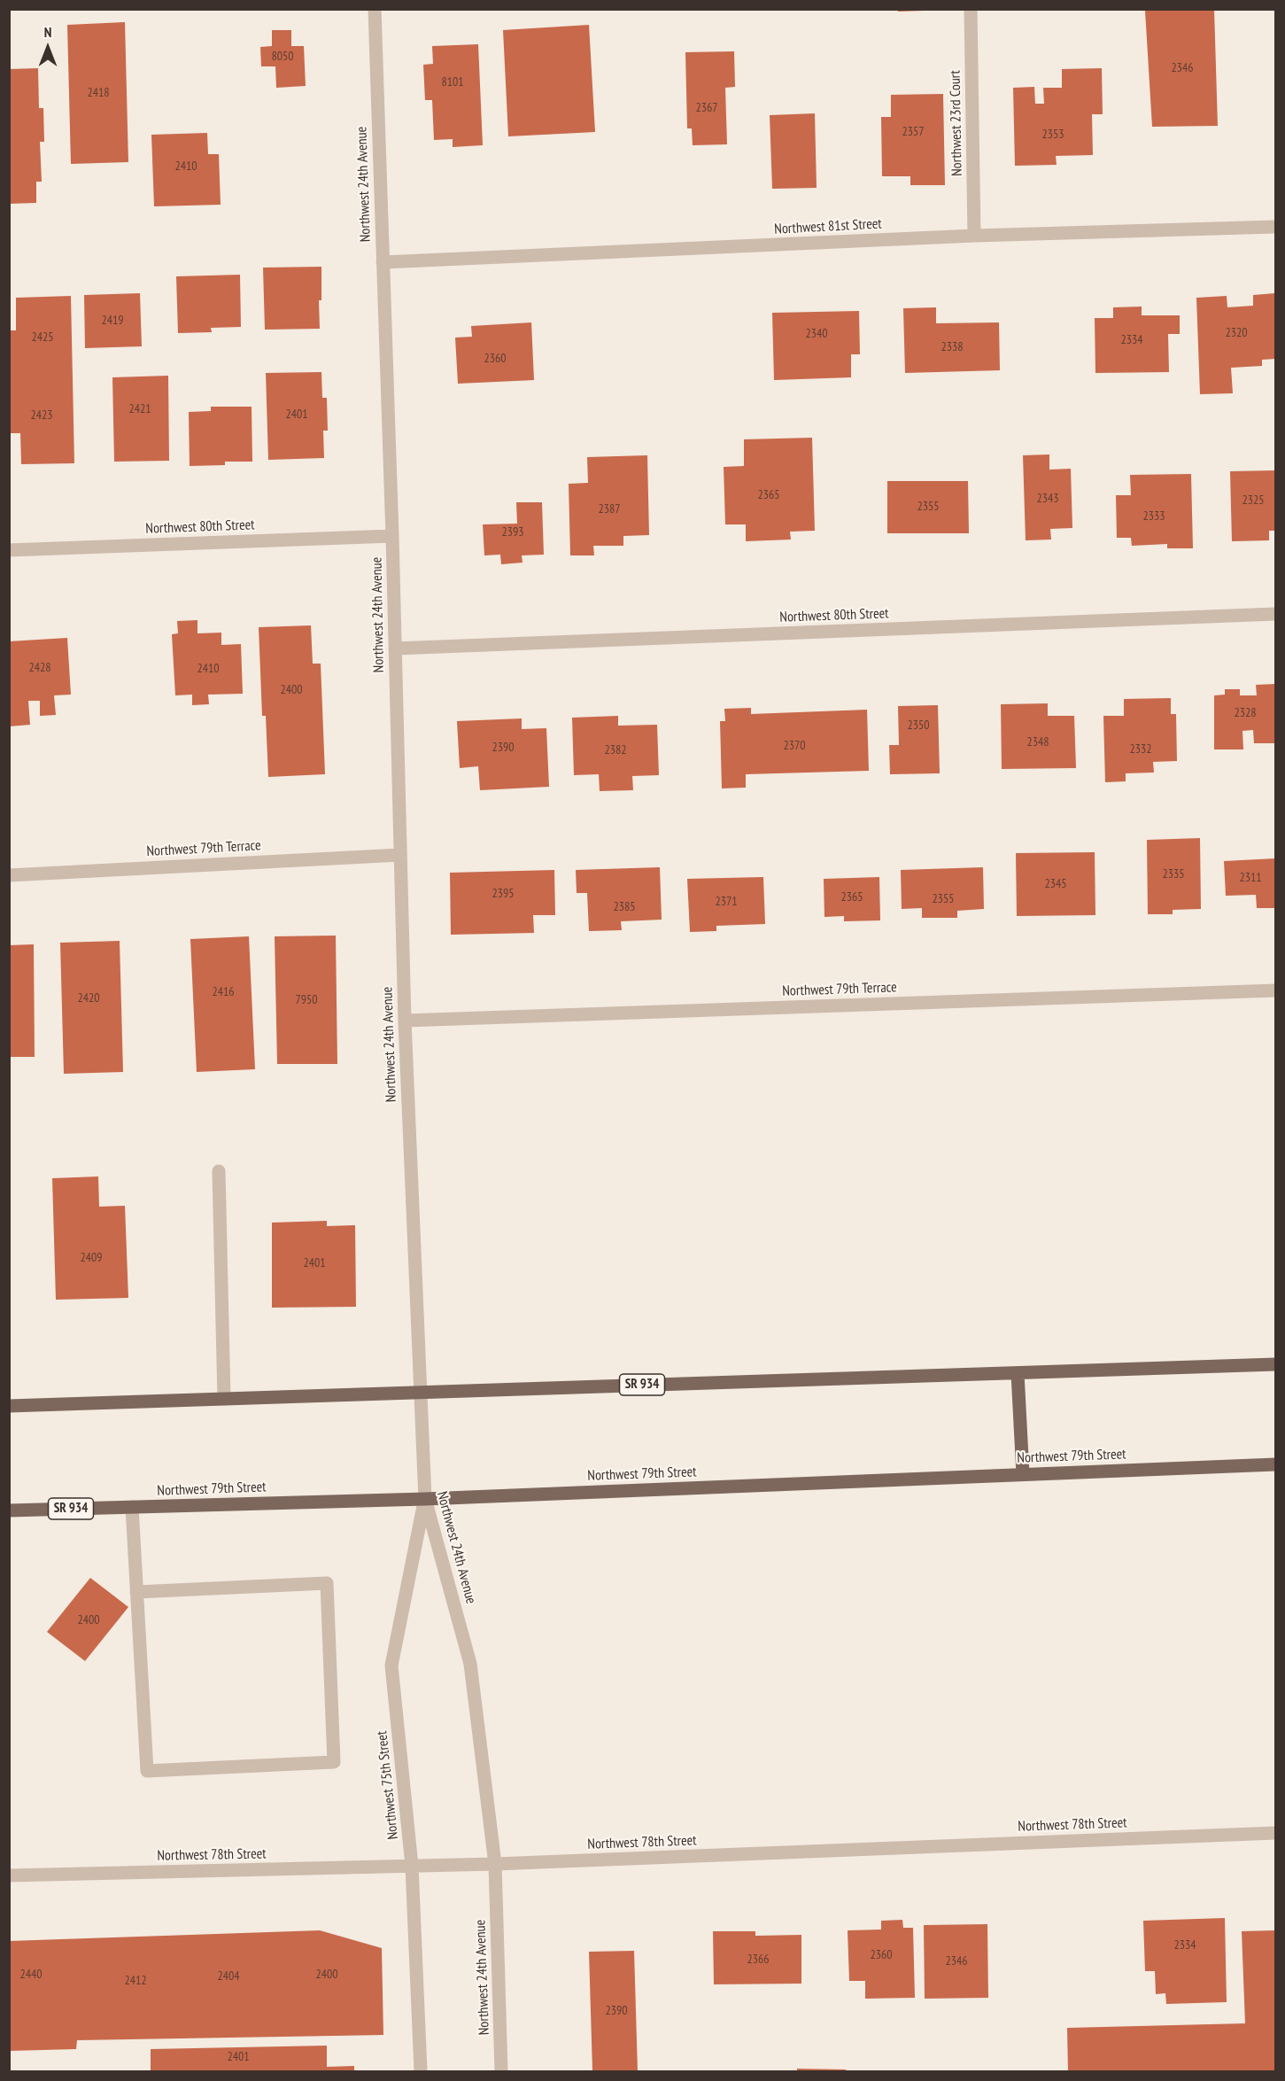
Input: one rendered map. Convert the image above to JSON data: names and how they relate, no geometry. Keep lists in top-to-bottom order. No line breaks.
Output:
{"streets":{"main road":["SR 934","Northwest 79th Street"],"street":["Northwest 23rd Court","Northwest 24th Avenue","Northwest 81st Street","Northwest 80th Street","Northwest 79th Terrace","Northwest 75th Street","Northwest 78th Street"]},"crossings":[["Northwest 23rd Court","Northwest 81st Street"],["Northwest 24th Avenue","Northwest 81st Street"],["Northwest 24th Avenue","Northwest 80th Street"],["Northwest 24th Avenue","Northwest 79th Terrace"],["Northwest 24th Avenue","SR 934"],["Northwest 24th Avenue","Northwest 79th Street"],["Northwest 24th Avenue","Northwest 75th Street"],["Northwest 24th Avenue","Northwest 78th Street"],["Northwest 79th Street","Northwest 75th Street"],["Northwest 75th Street","Northwest 78th Street"]],"house_numbers":["8050","2346","8101","2418","2367","2357","2353","2410","2419","2320","2340","2425","2334","2338","2360","2421","2401","2423","2365","2343","2325","2355","2387","2333","2393","2428","2410","2400","2328","2350","2348","2370","2390","2332","2382","2335","2311","2345","2395","2365","2355","2371","2385","2416","2420","7950","2409","2401","2400","2334","2360","2366","2346","2440","2400","2404","2412","2390","2401"],"north":"top"}
